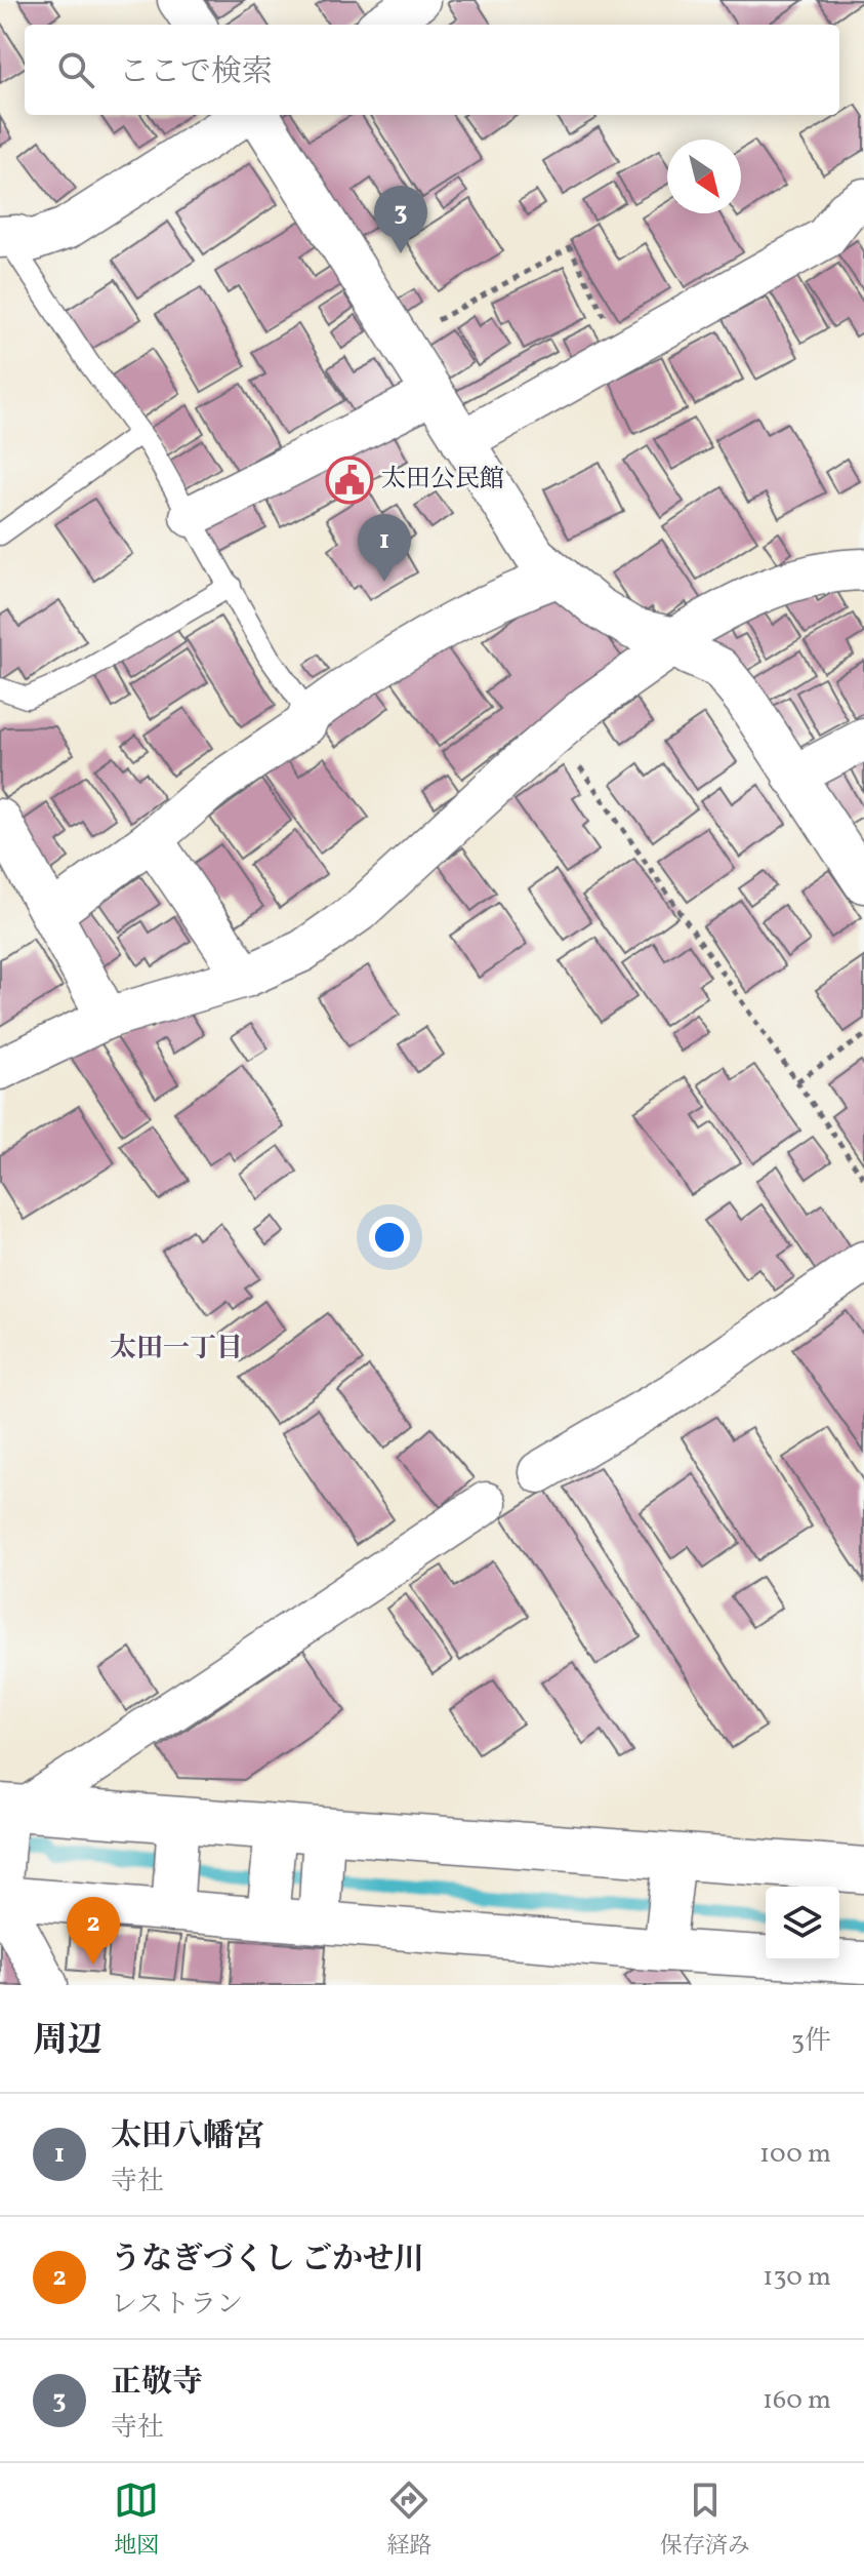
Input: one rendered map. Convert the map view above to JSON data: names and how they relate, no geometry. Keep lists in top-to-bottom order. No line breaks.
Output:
{"districts":["太田一丁目"],"places":{"public building":["太田公民館"]},"north":"bottom right","page":{"search":"ここで検索","pins":["3","1","2"],"heading":["周辺","3件"],"list":[{"mark":"1","name":"太田八幡宮","note":"寺社","value":"100 m"},{"mark":"2","name":"うなぎづくし ごかせ川","note":"レストラン","value":"130 m"},{"mark":"3","name":"正敬寺","note":"寺社","value":"160 m"}],"nav":["地図","経路","保存済み"]}}
